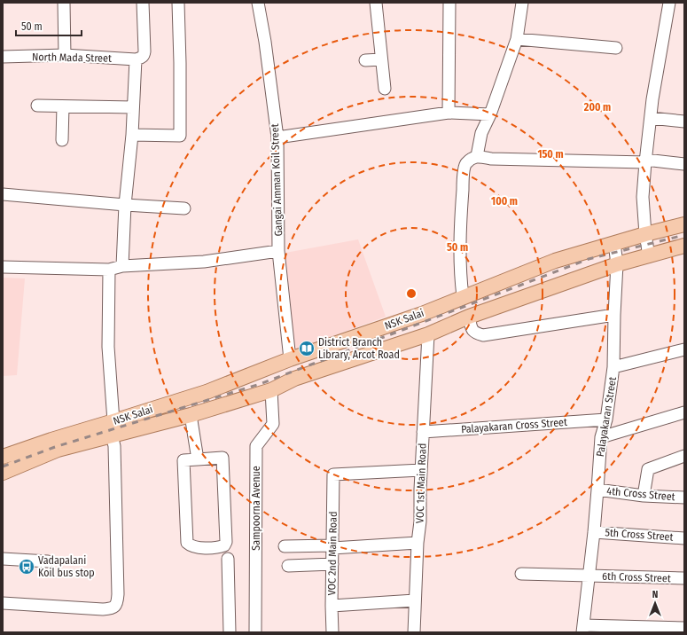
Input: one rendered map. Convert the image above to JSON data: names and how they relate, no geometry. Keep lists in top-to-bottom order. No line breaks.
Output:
{"streets":{"main road":["NSK Salai"],"street":["North Mada Street","Gangai Amman Koil Street","Palayakaran Street","Palayakaran Cross Street","VOC 1st Main Road","4th Cross Street","Sampoorna Avenue","5th Cross Street","VOC 2nd Main Road","6th Cross Street"]},"crossings":[["Gangai Amman Koil Street","NSK Salai"],["NSK Salai","Palayakaran Street"],["Palayakaran Street","Palayakaran Cross Street"],["Palayakaran Street","4th Cross Street"],["Palayakaran Street","5th Cross Street"],["Palayakaran Street","6th Cross Street"],["Palayakaran Cross Street","VOC 1st Main Road"],["VOC 1st Main Road","VOC 2nd Main Road"]],"places":{"library":["District Branch Library, Arcot Road"],"bus stop":["Vadapalani Koil bus stop"]},"scale_bar":"50 m","north":"top","rings":["200 m","150 m","100 m","50 m"]}
